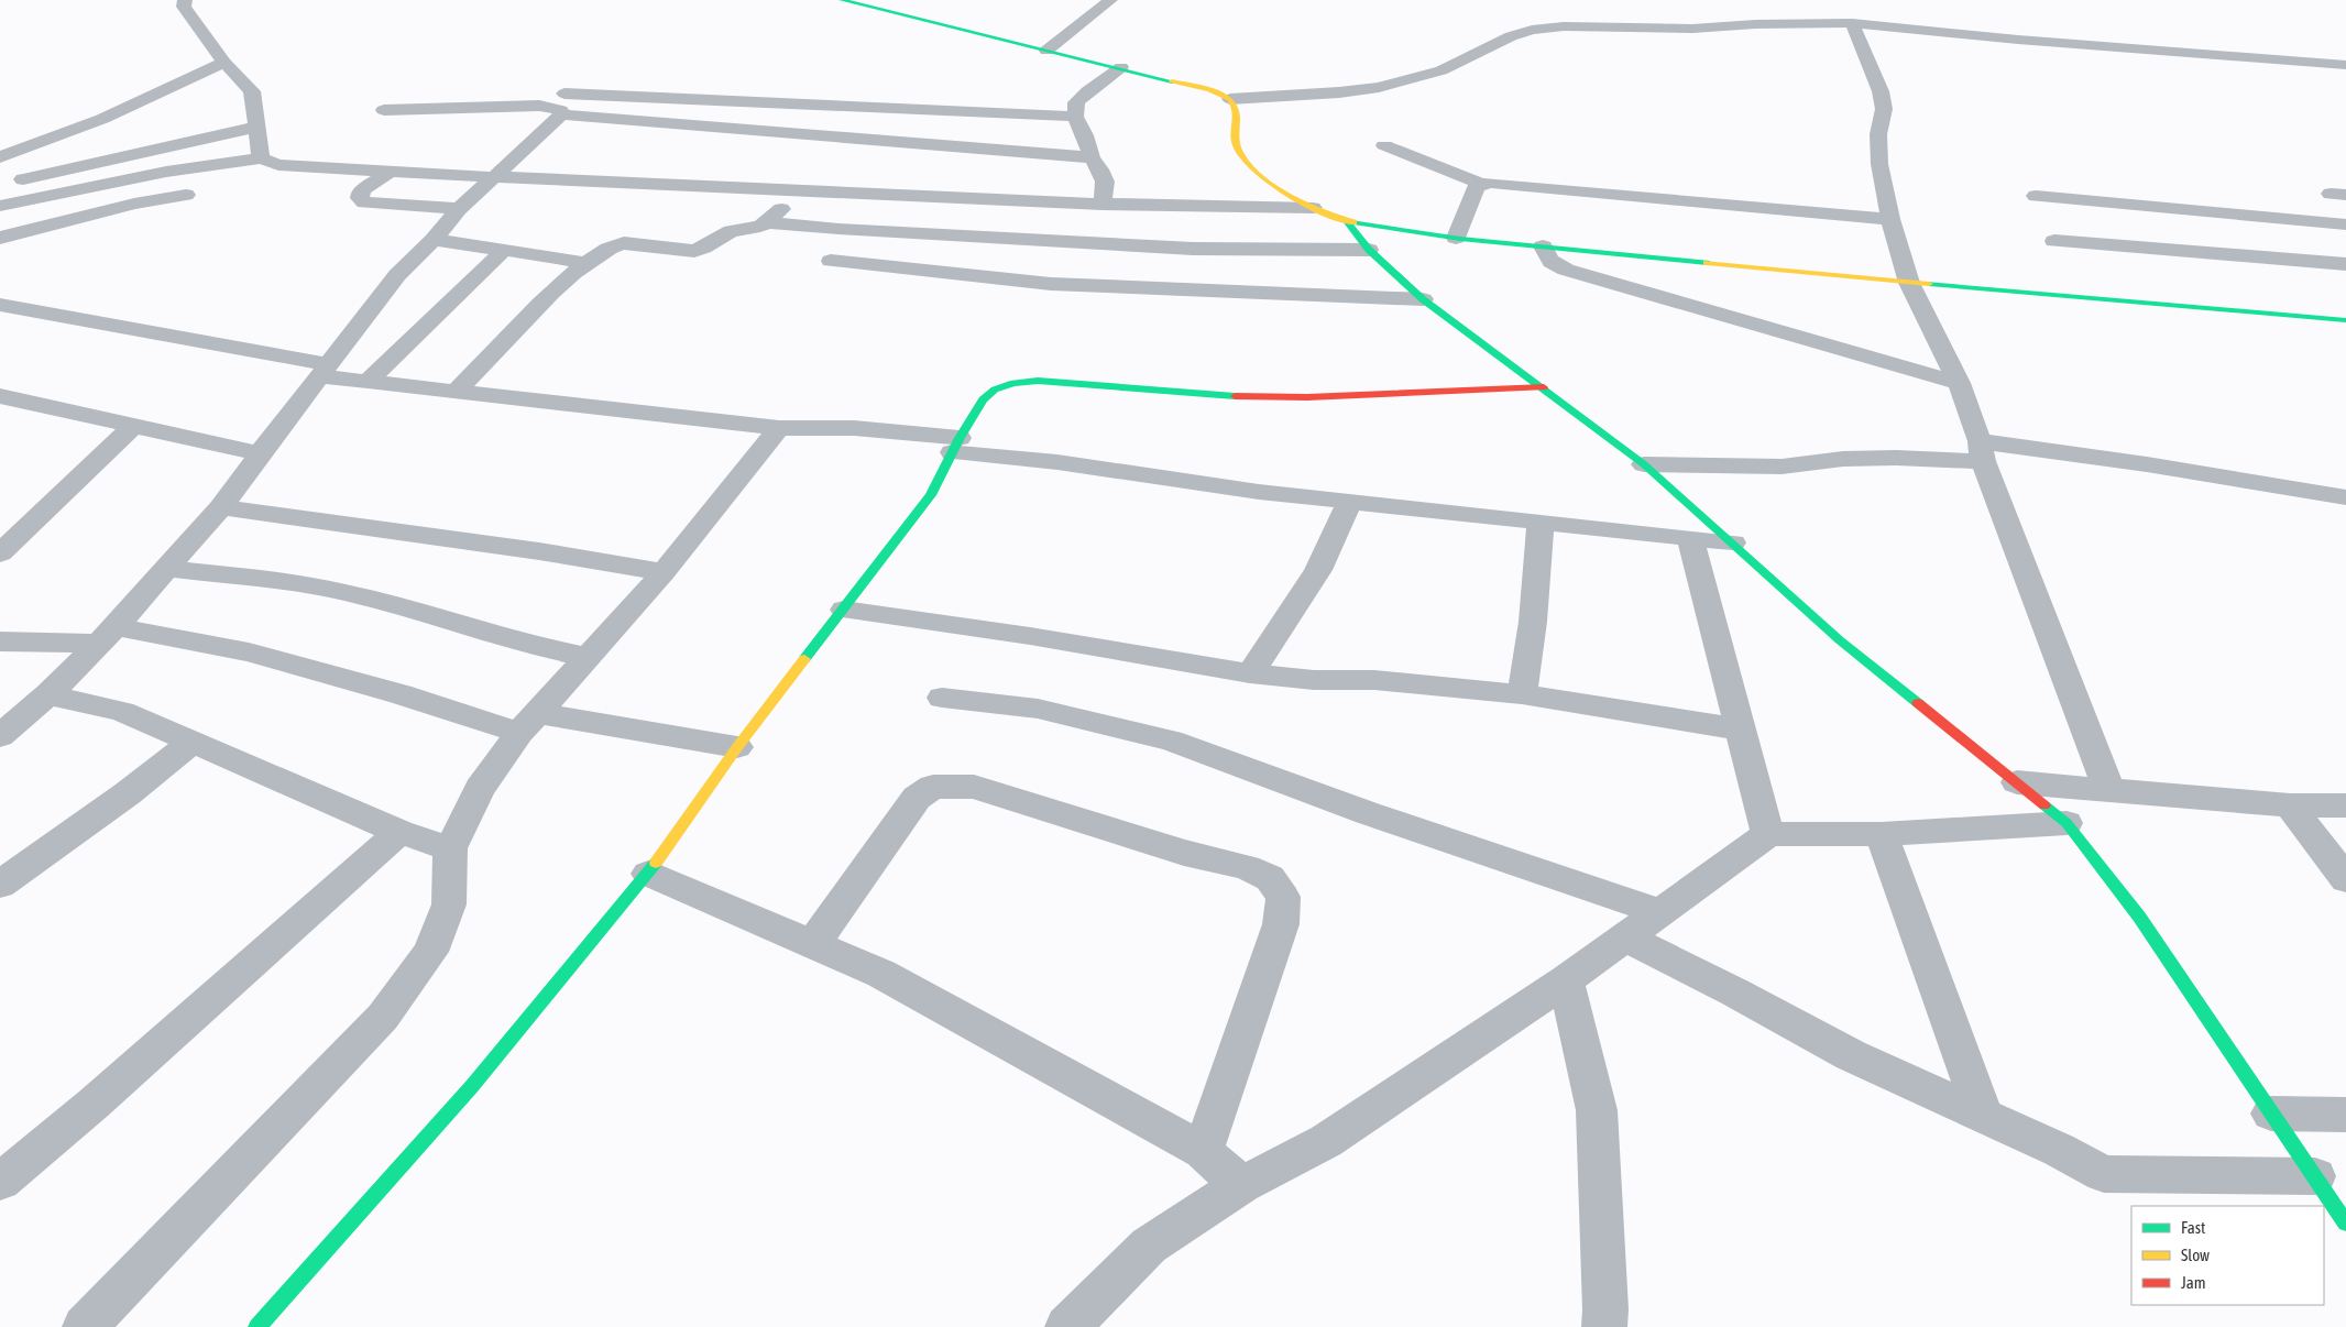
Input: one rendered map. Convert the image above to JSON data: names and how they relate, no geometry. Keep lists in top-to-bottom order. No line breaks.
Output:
{"legend":["Fast","Slow","Jam"]}
